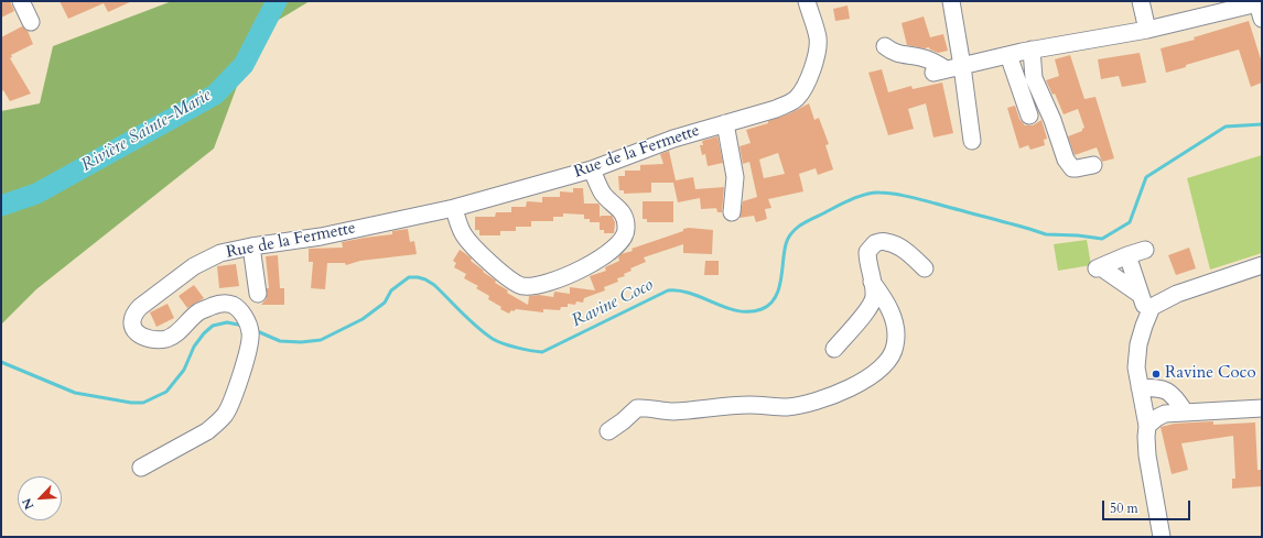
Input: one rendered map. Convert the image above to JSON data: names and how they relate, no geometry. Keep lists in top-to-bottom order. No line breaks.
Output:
{"streets":{"street":["Rue de la Fermette"]},"water":["Rivière Sainte-Marie","Ravine Coco"],"places":["Ravine Coco"],"scale_bar":"50 m","north":"bottom left"}
